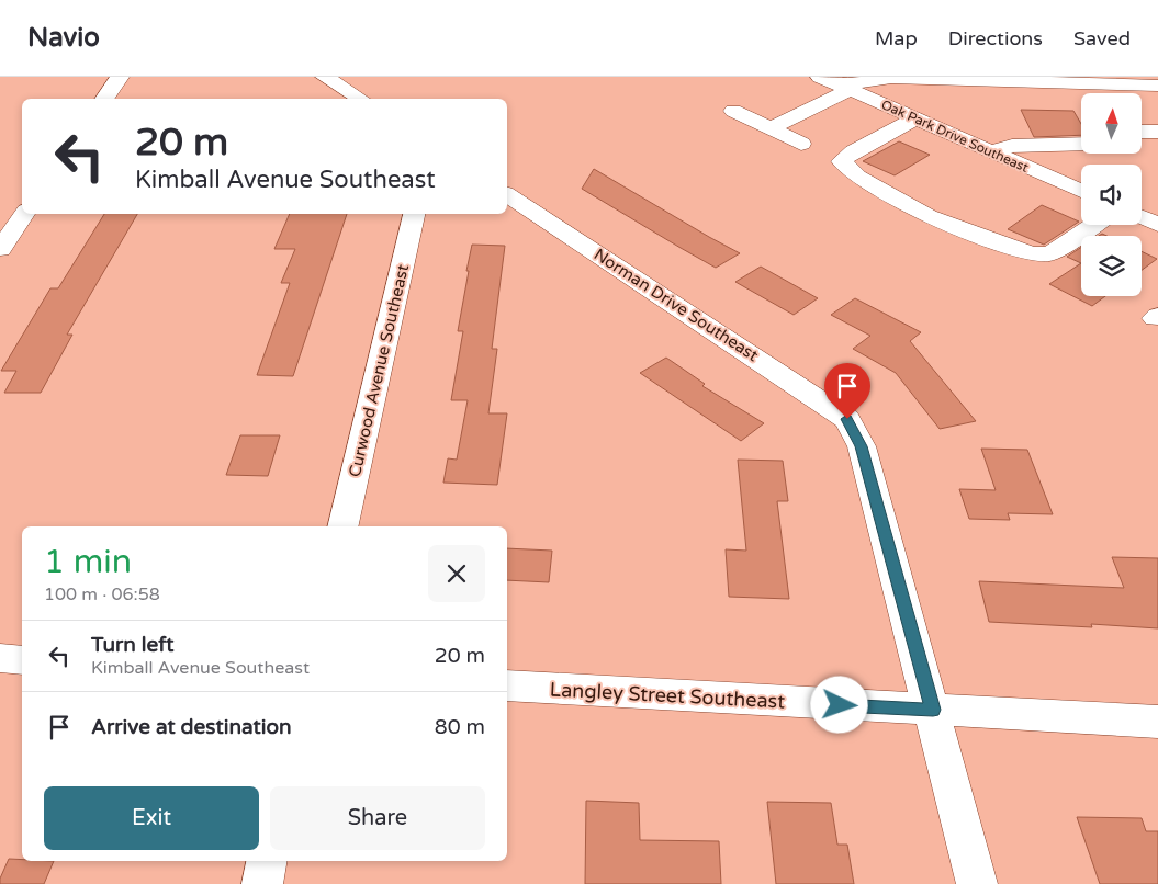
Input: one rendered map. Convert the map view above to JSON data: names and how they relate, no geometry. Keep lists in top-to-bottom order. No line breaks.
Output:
{"streets":{"street":["Oak Park Drive Southeast","Norman Drive Southeast","Curwood Avenue Southeast","Langley Street Southeast"]},"crossings":[["Norman Drive Southeast","Langley Street Southeast"]],"north":"top","page":{"header":"Navio","nav":["Map","Directions","Saved"],"turn":["20 m","Kimball Avenue Southeast"],"heading":["1 min","100 m · 06:58"],"list":[{"name":"Turn left","note":"Kimball Avenue Southeast","value":"20 m"},{"name":"Arrive at destination","value":"80 m"}],"buttons":["Exit","Share"]}}
